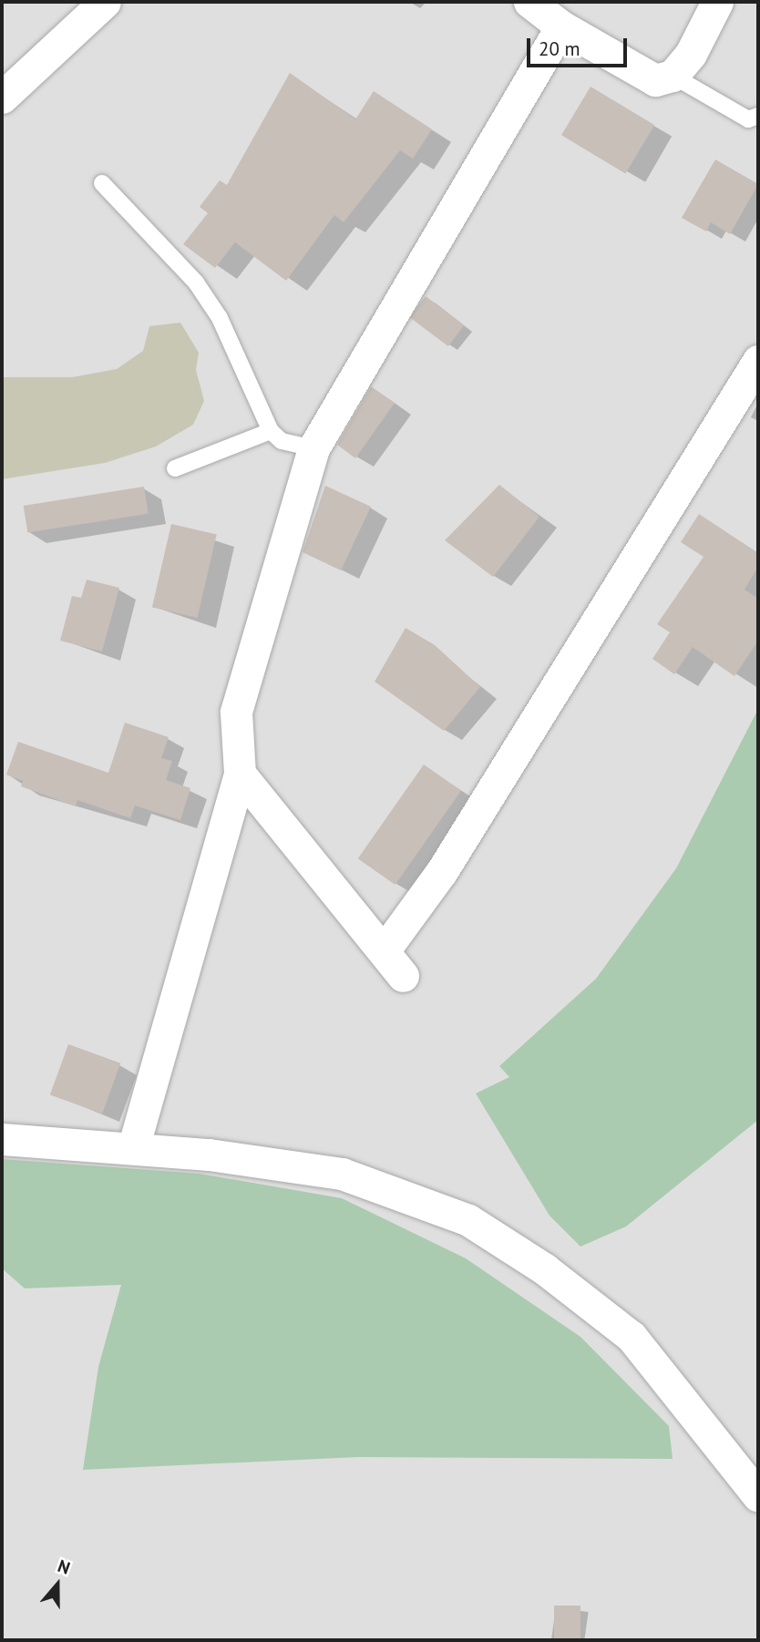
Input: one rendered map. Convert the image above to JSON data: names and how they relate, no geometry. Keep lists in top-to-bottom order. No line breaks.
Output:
{"scale_bar":"20 m","north":"top"}
